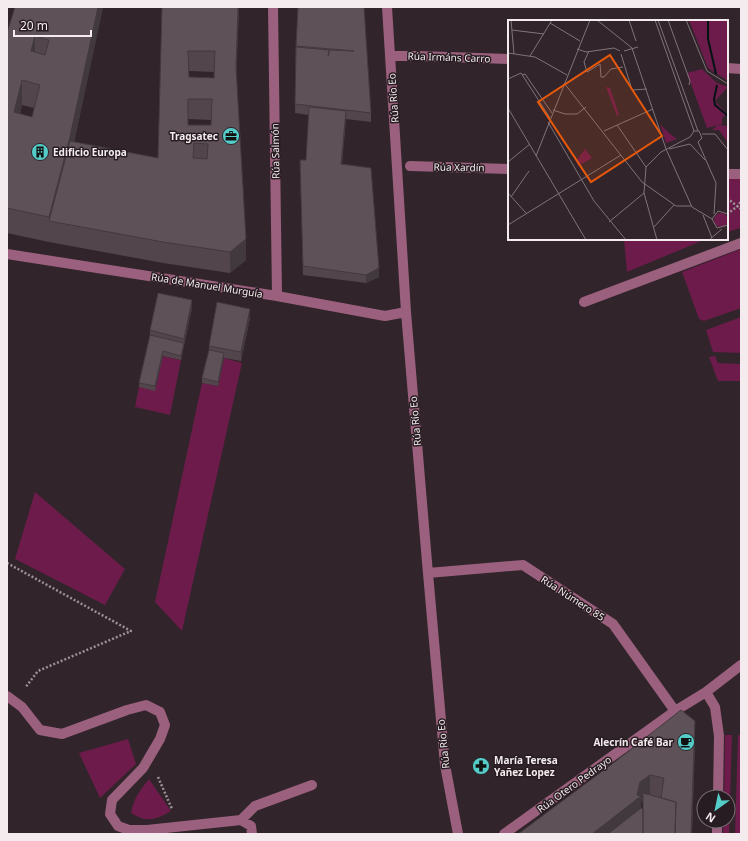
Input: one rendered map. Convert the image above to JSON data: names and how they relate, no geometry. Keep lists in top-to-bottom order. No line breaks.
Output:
{"streets":{"street":["Rúa Irmáns Carro","Rúa Río Eo","Rúa Salmón","Rúa Xardín","Rúa de Manuel Murguía","Rúa Número 85","Rúa Otero Pedrayo"]},"crossings":[["Rúa Irmáns Carro","Rúa Río Eo"],["Rúa Río Eo","Rúa de Manuel Murguía"],["Rúa Río Eo","Rúa Número 85"],["Rúa Salmón","Rúa de Manuel Murguía"],["Rúa Número 85","Rúa Otero Pedrayo"]],"places":{"office":["Tragsatec"],"building":["Edificio Europa"],"cafe":["Alecrín Café Bar"],"pharmacy":["María Teresa Yañez Lopez"]},"scale_bar":"20 m","north":"bottom left"}
